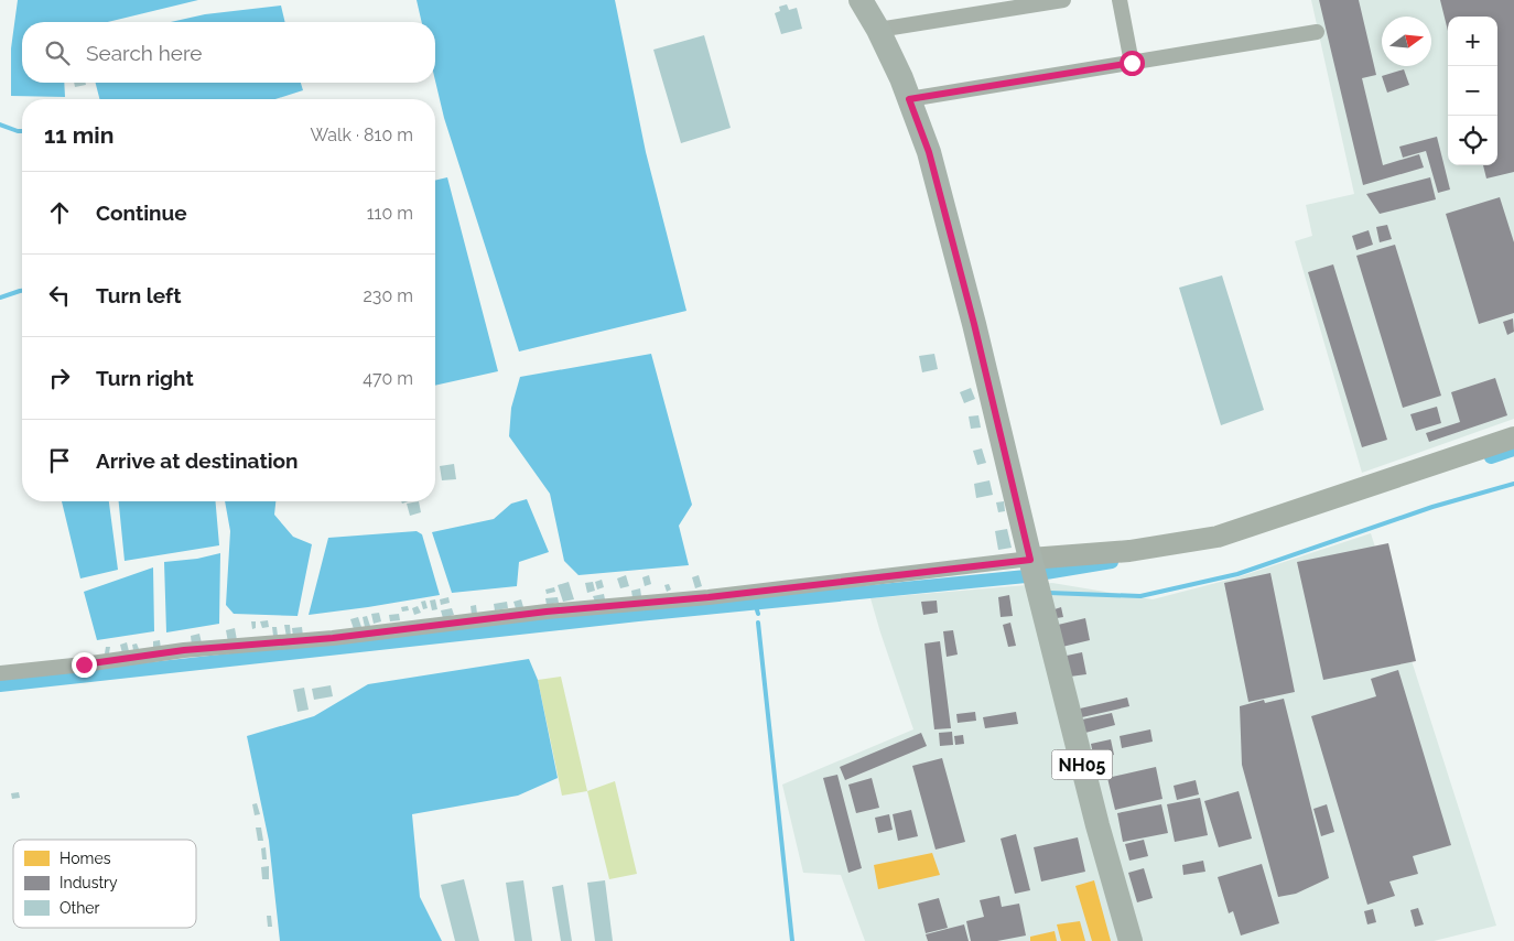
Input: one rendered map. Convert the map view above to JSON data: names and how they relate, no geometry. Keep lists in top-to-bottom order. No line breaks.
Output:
{"streets":{"main road":["NH05"]},"legend":["Homes","Industry","Other"],"north":"right","page":{"map_buttons":["+","−"],"search":"Search here","heading":["11 min","Walk · 810 m"],"list":[["Continue","110 m"],["Turn left","230 m"],["Turn right","470 m"],"Arrive at destination"]}}
